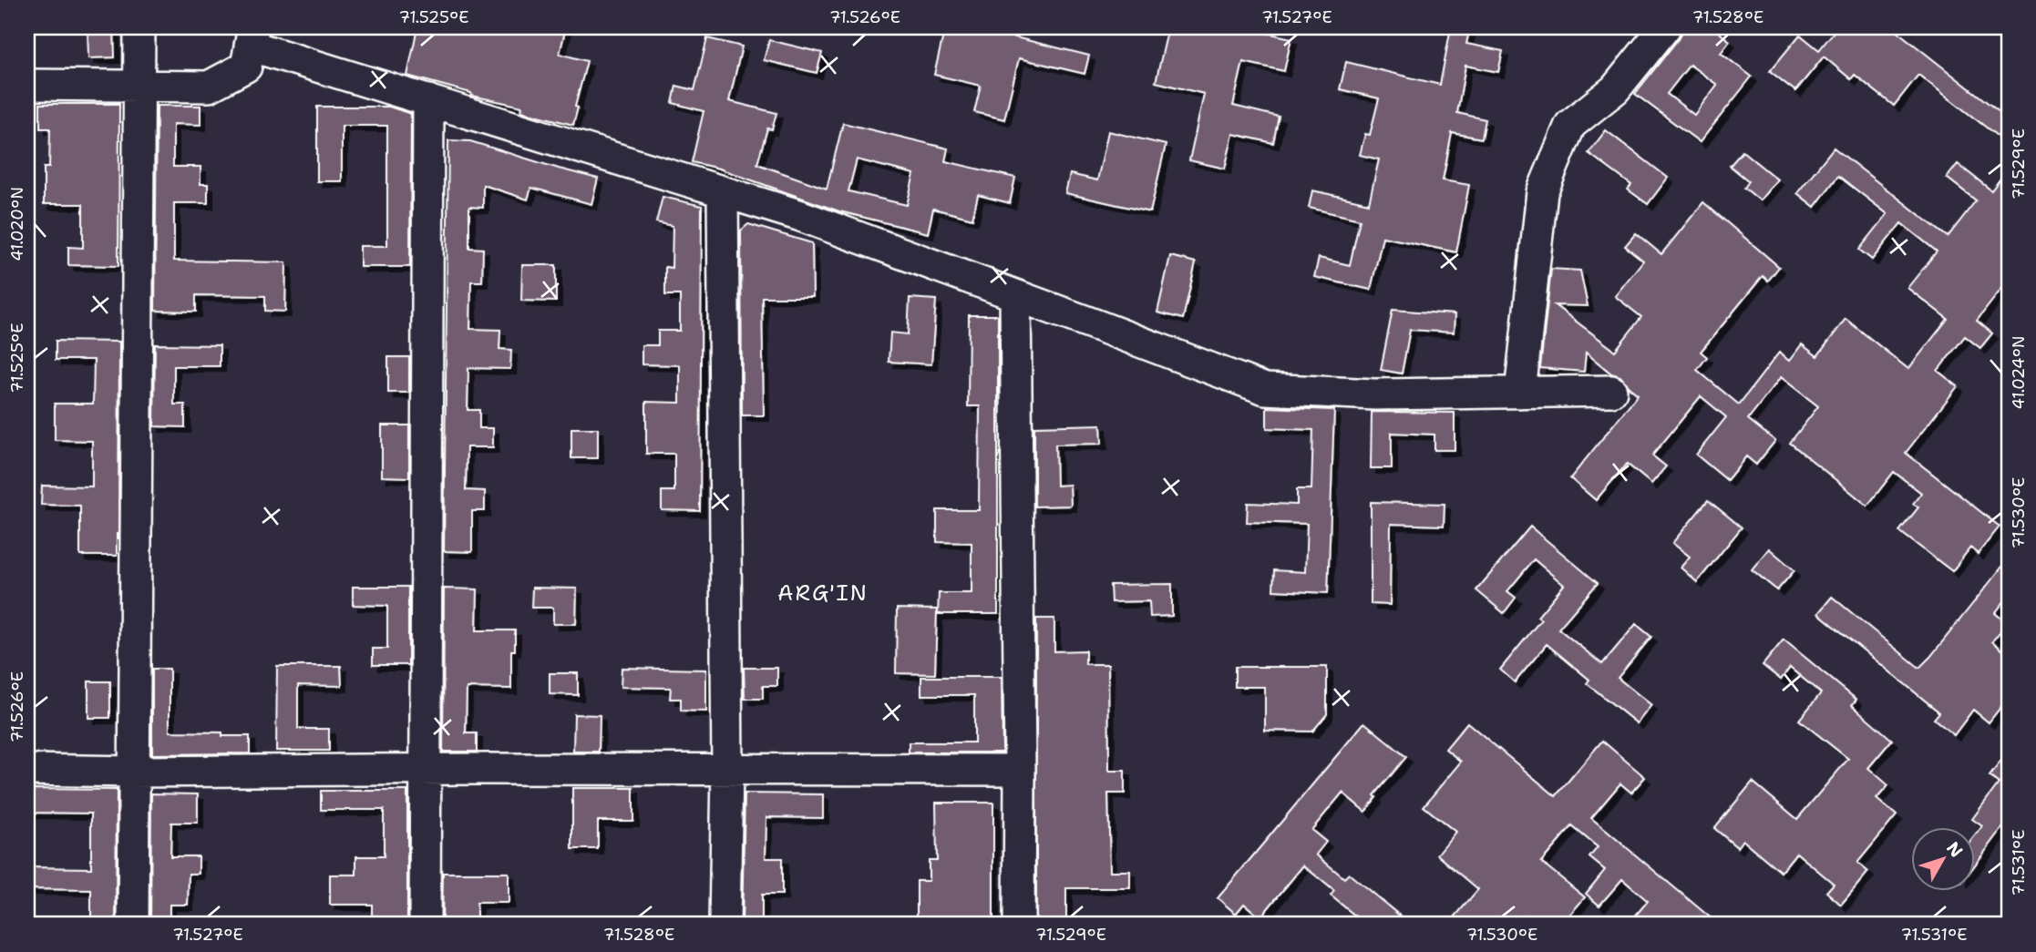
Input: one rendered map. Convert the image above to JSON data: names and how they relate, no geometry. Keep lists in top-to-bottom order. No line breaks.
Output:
{"districts":["ARG'IN"],"north":"top right","coordinates":["71.525°E","71.526°E","71.527°E","71.528°E","71.529°E","41.020°N","41.024°N","71.530°E","71.531°E"]}
